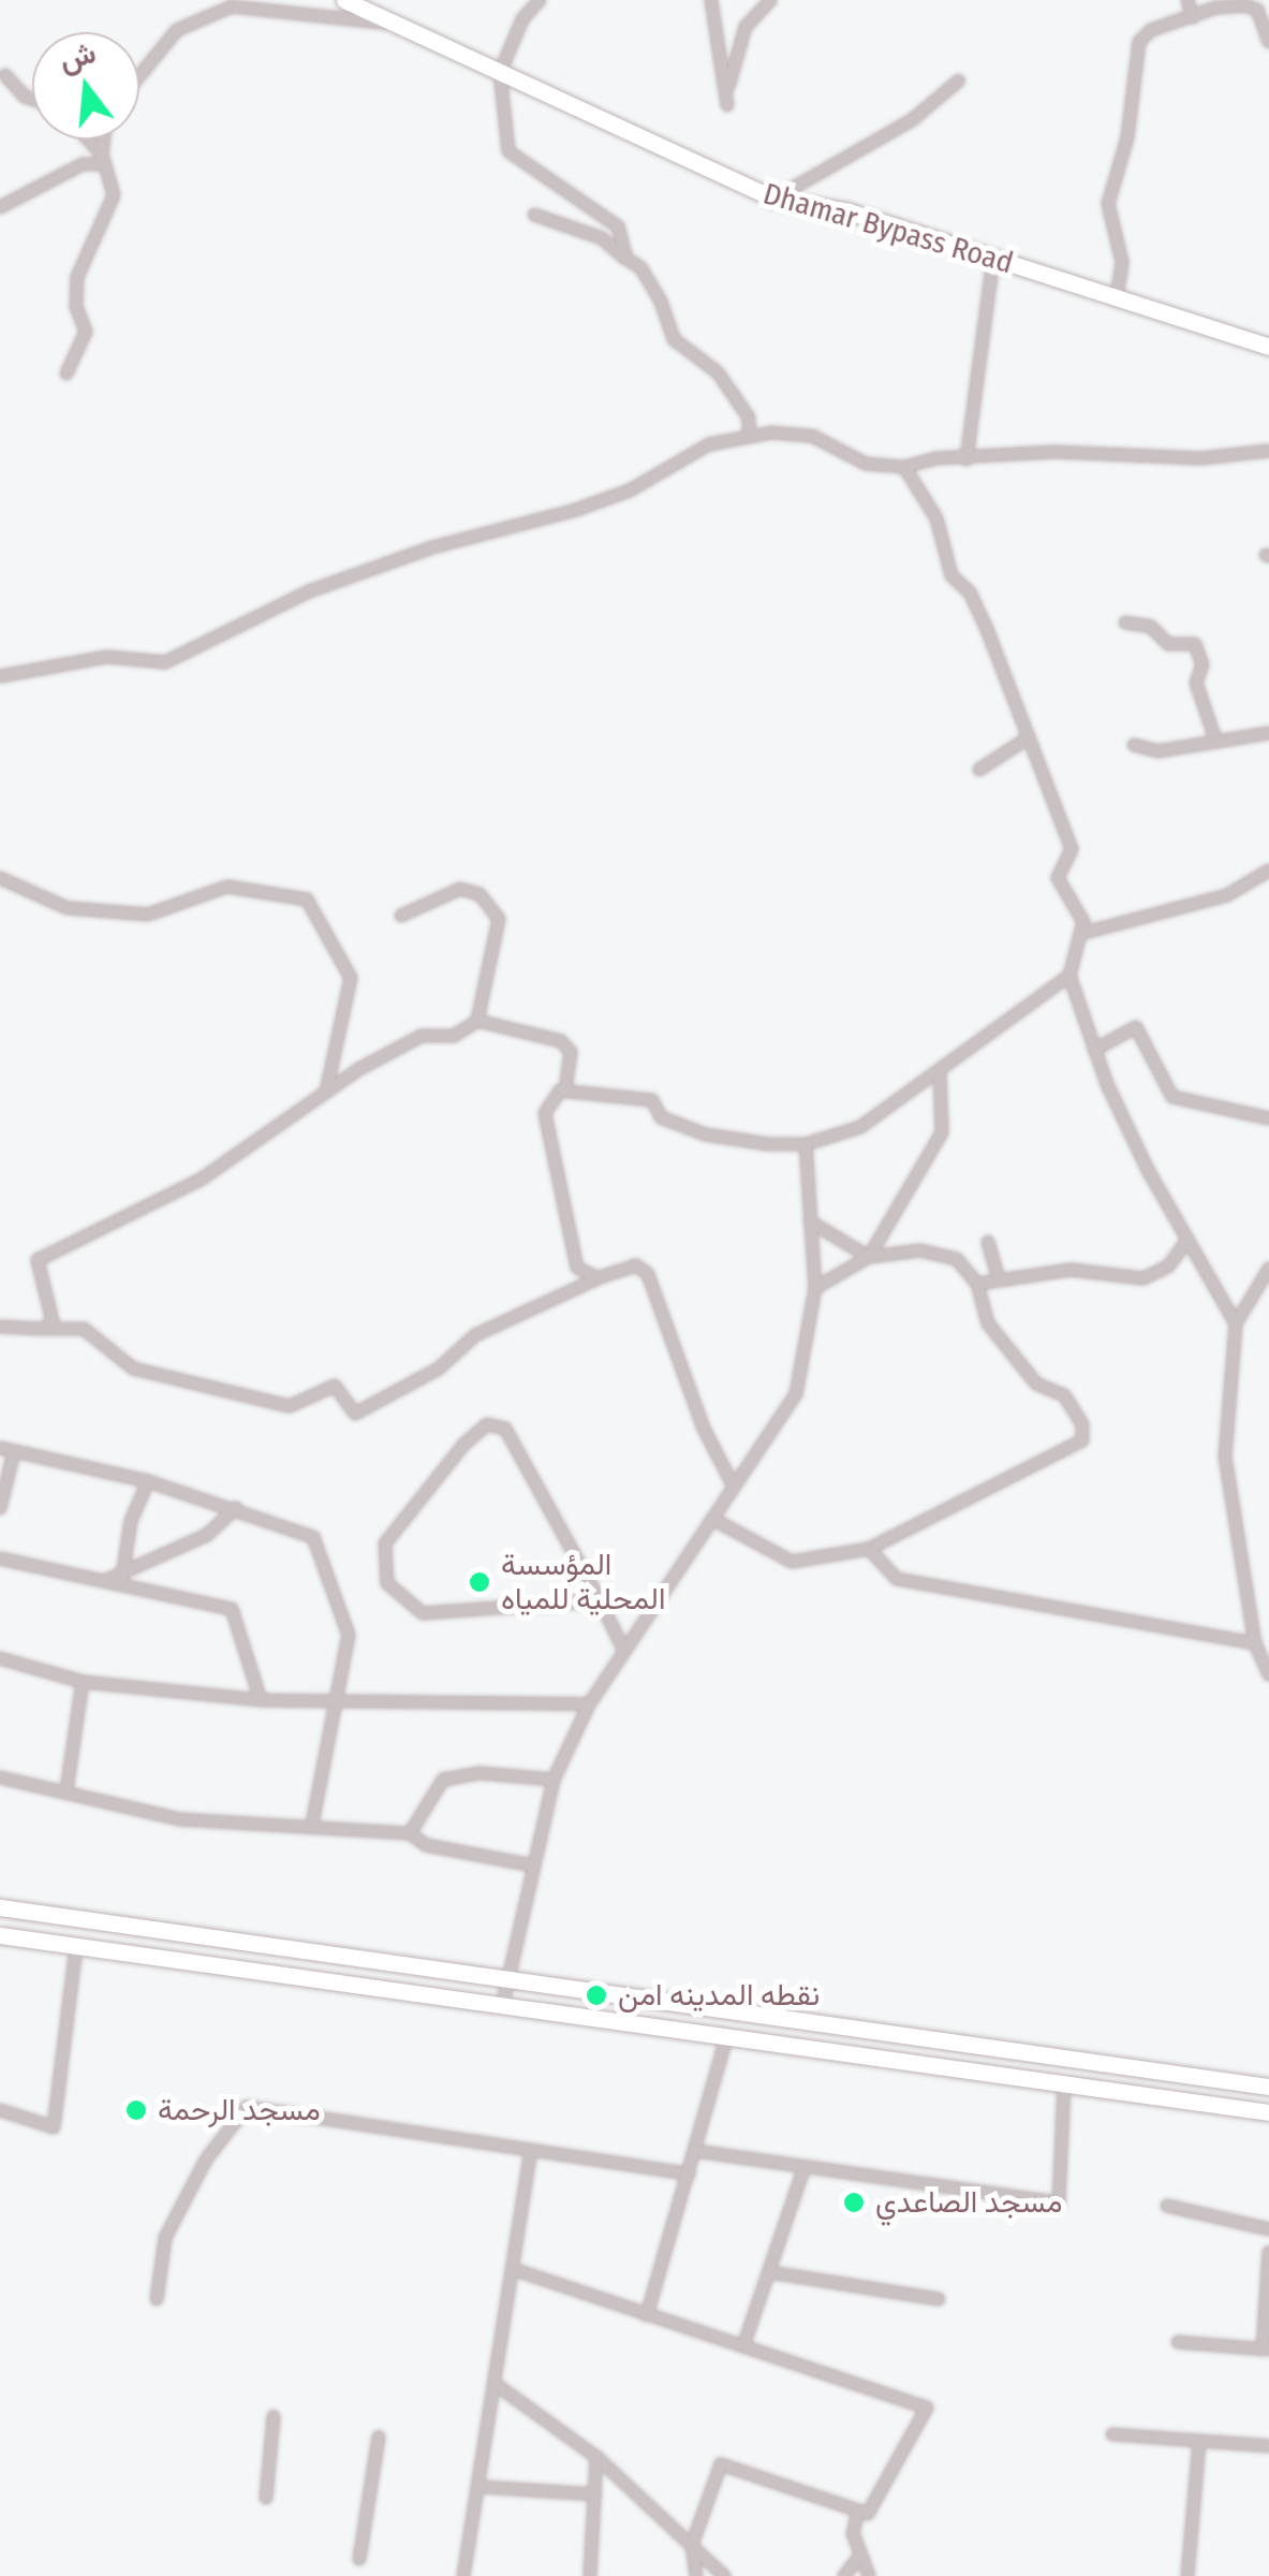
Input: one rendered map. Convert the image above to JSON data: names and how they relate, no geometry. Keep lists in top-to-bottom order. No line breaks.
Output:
{"streets":{"main road":["Dhamar Bypass Road"]},"places":["المؤسسة المحلية للمياه","نقطه المدينه امن","مسجد الرحمة","مسجد الصاعدي"],"north":"top"}
